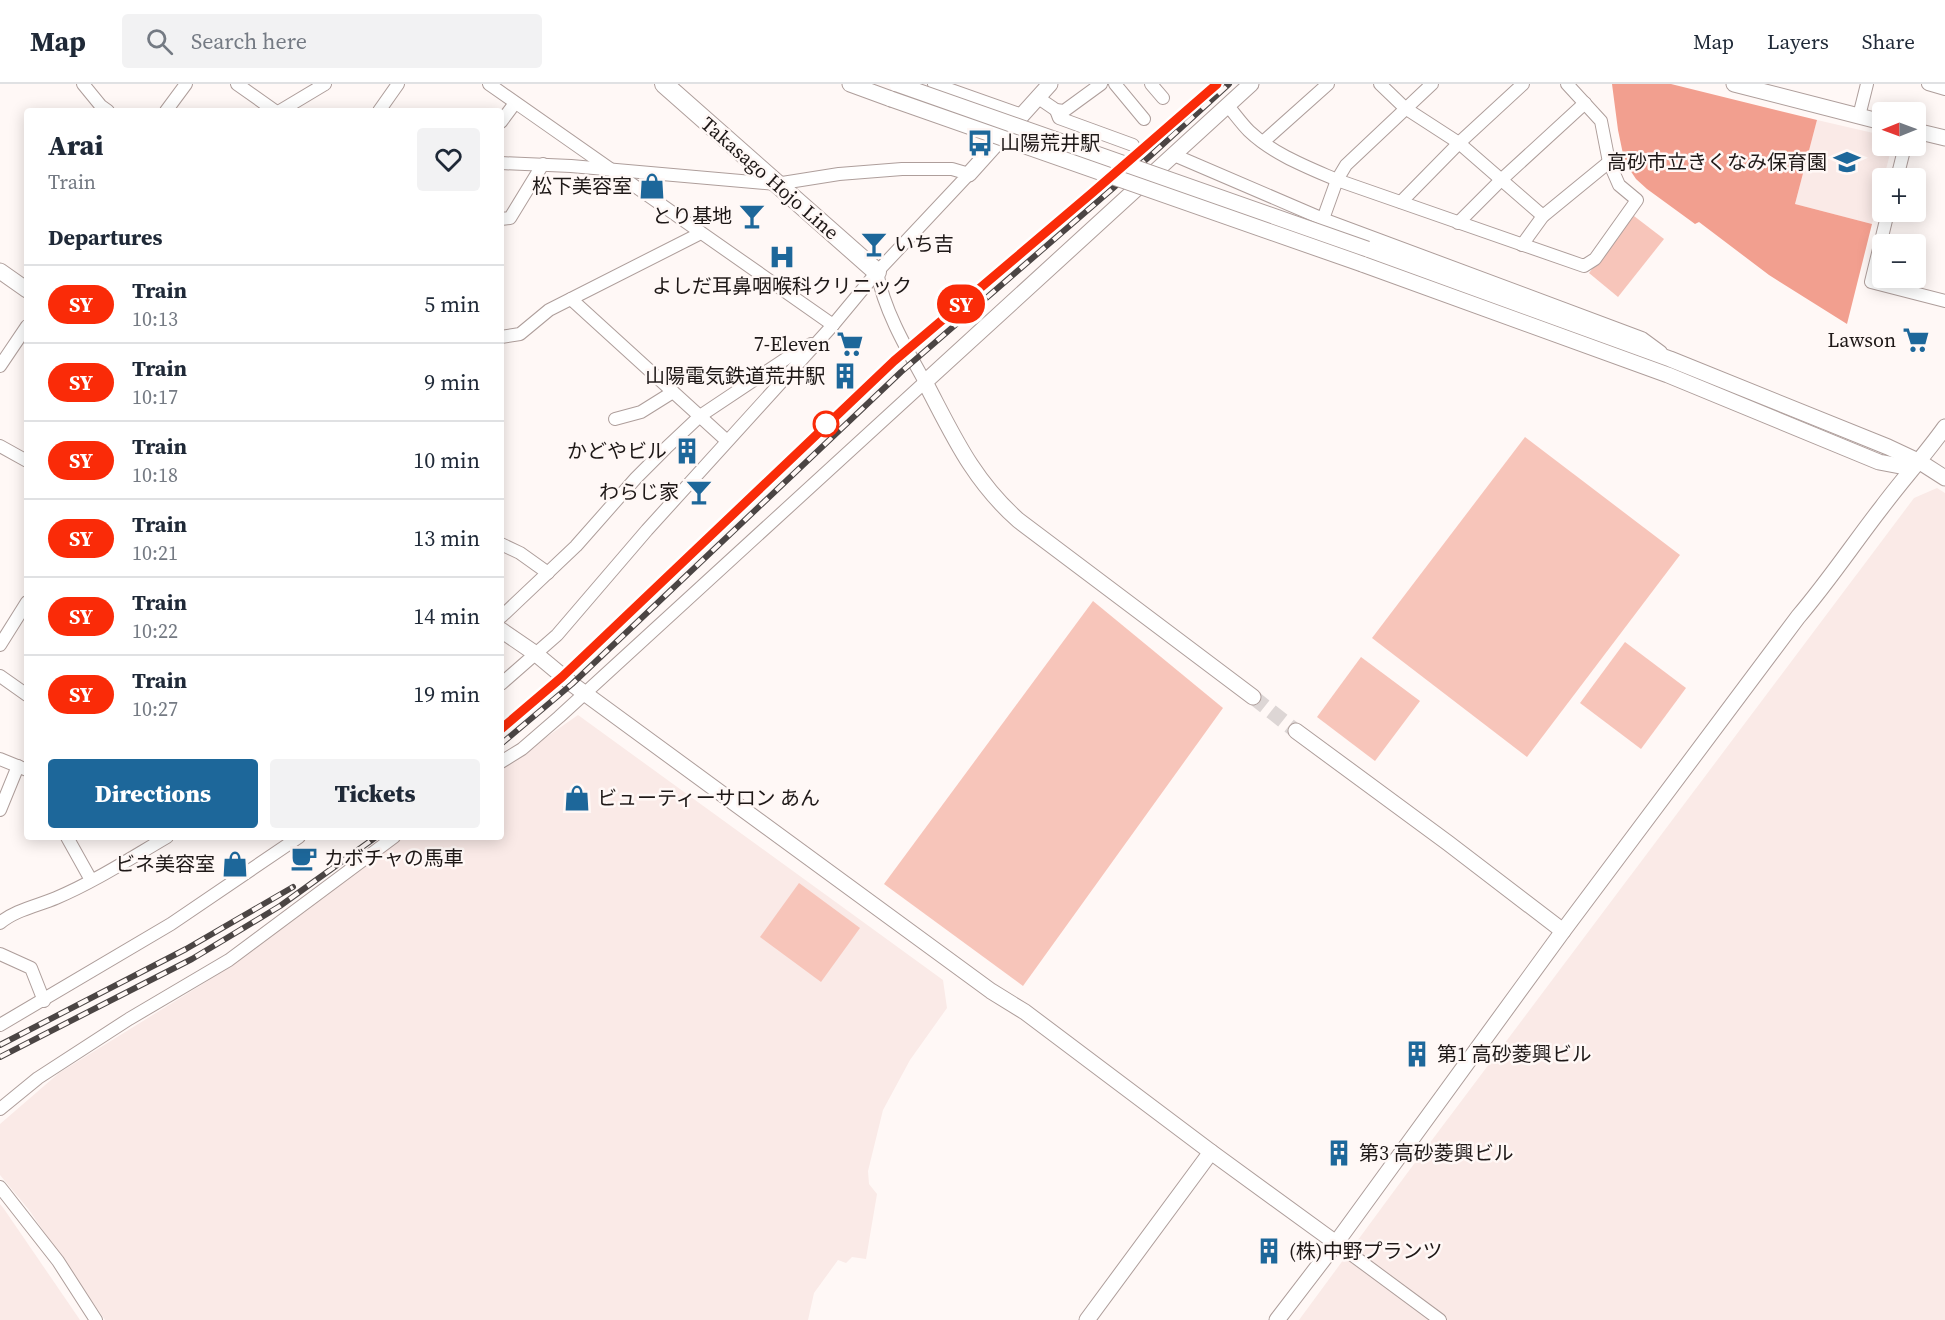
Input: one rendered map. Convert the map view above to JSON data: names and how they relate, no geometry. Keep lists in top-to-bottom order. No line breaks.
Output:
{"streets":{"main road":["Takasago Hojo Line"]},"places":{"bus stop":["山陽荒井駅"],"school or university":["高砂市立きくなみ保育園"],"shop":["松下美容室","ビューティーサロン あん","ビネ美容室"],"bar":["とり基地","いち吉","わらじ家"],"hospital":["よしだ耳鼻咽喉科クリニック"],"supermarket":["Lawson","7-Eleven"],"building":["山陽電気鉄道荒井駅","かどやビル","第1 高砂菱興ビル","第3 高砂菱興ビル","(株)中野プランツ"],"cafe":["カボチャの馬車"]},"north":"left","page":{"header":"Map","search":"Search here","nav":["Map","Layers","Share"],"on_map":"SY","map_buttons":["+","−"],"heading":[["Arai","Train"],"Departures"],"list":[{"mark":"SY","name":"Train","note":"10:13","value":"5 min"},{"mark":"SY","name":"Train","note":"10:17","value":"9 min"},{"mark":"SY","name":"Train","note":"10:18","value":"10 min"},{"mark":"SY","name":"Train","note":"10:21","value":"13 min"},{"mark":"SY","name":"Train","note":"10:22","value":"14 min"},{"mark":"SY","name":"Train","note":"10:27","value":"19 min"}],"buttons":["Directions","Tickets"]}}
